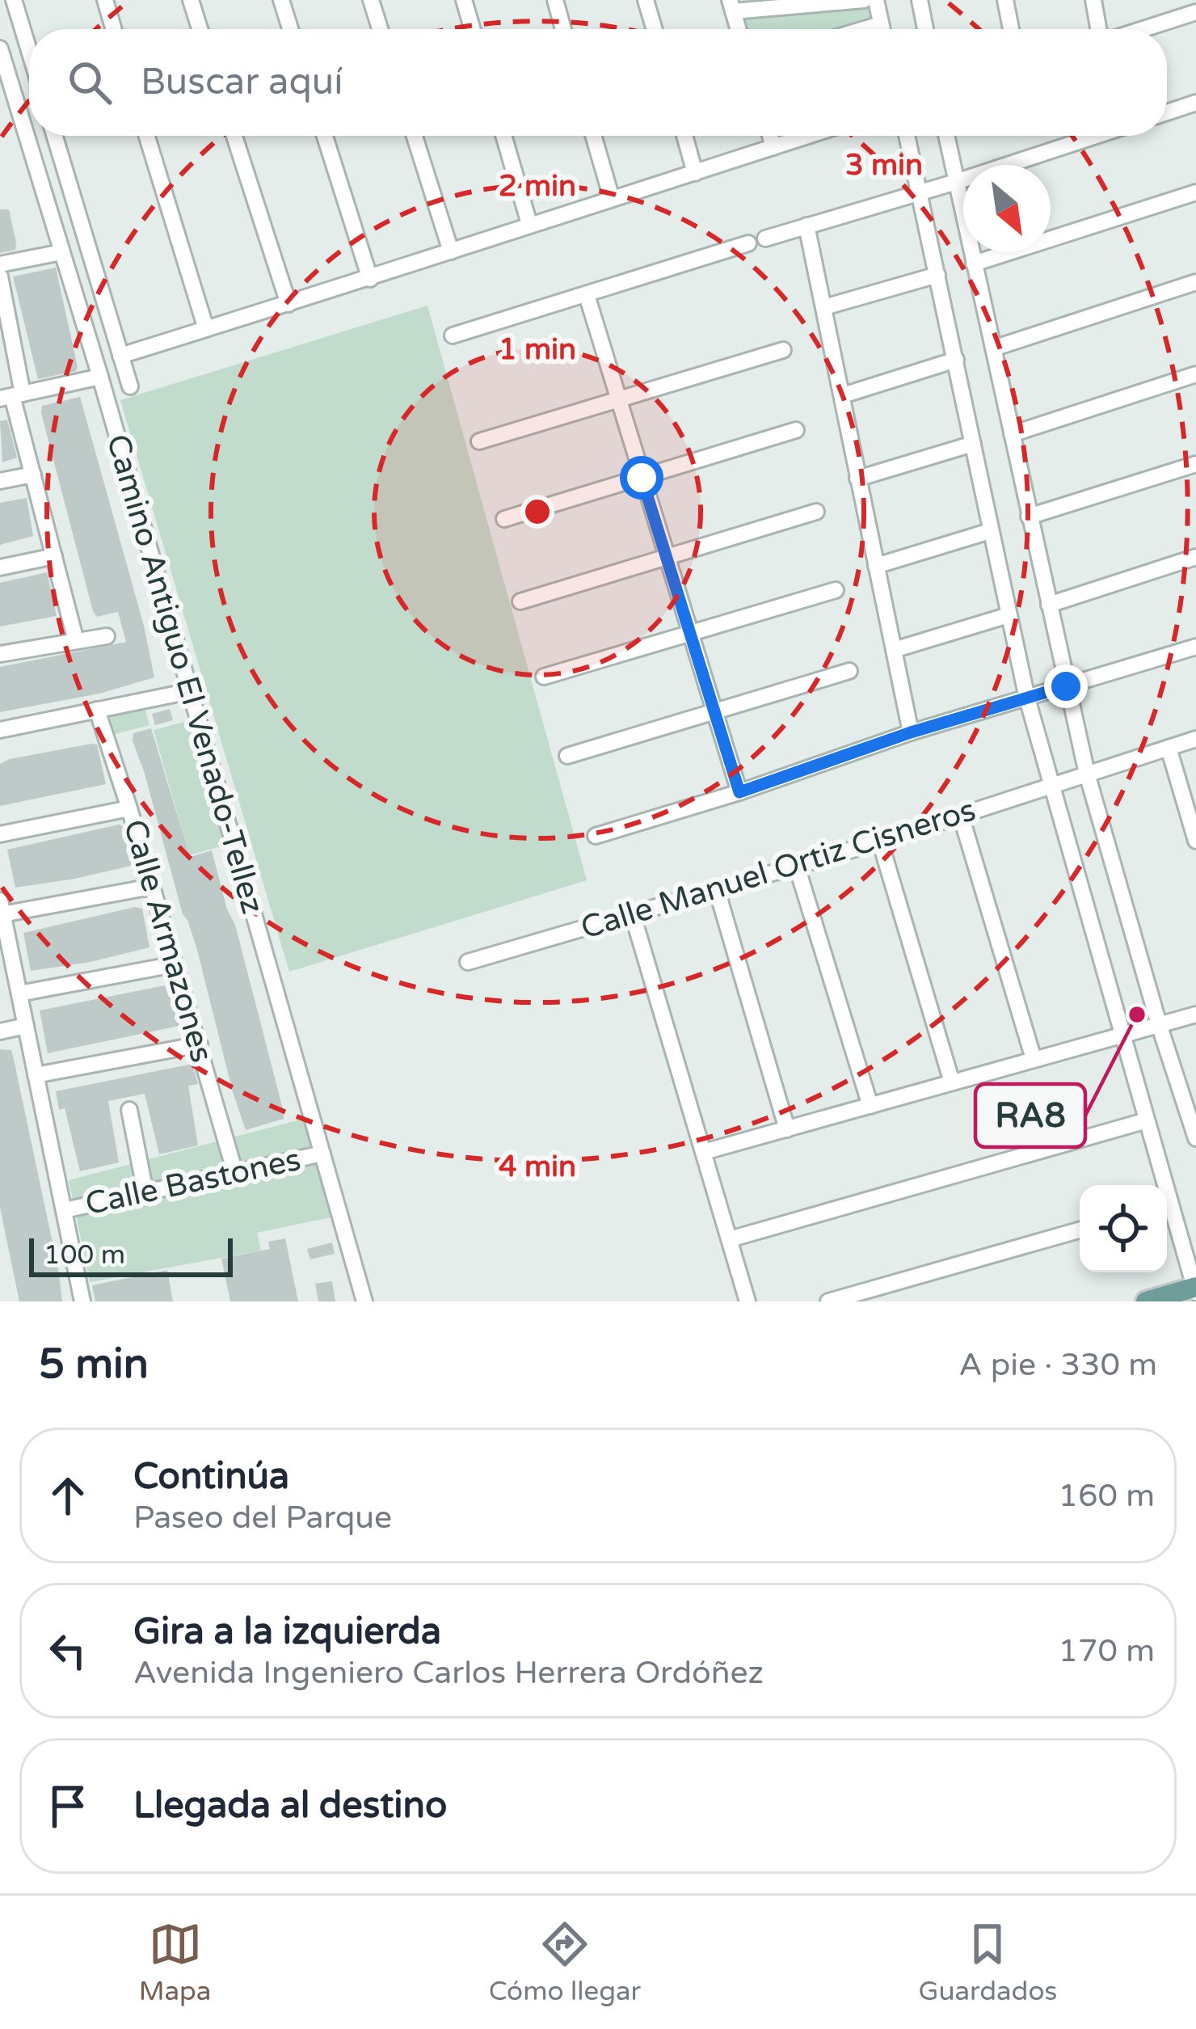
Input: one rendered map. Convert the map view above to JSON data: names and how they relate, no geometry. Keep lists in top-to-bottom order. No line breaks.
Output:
{"streets":{"street":["Camino Antiguo El Venado-Tellez","Calle Manuel Ortiz Cisneros","Calle Armazones","Calle Bastones"]},"crossings":[["Camino Antiguo El Venado-Tellez","Calle Bastones"],["Calle Armazones","Calle Bastones"]],"places":["RA8"],"scale_bar":"100 m","north":"bottom right","page":{"search":"Buscar aquí","scale":"100 m","heading":["5 min","A pie · 330 m"],"list":[["Continúa","Paseo del Parque","160 m"],["Gira a la izquierda","Avenida Ingeniero Carlos Herrera Ordóñez","170 m"],"Llegada al destino"],"nav":["Mapa","Cómo llegar","Guardados"]},"rings":["3 min","2 min","1 min","4 min"]}
